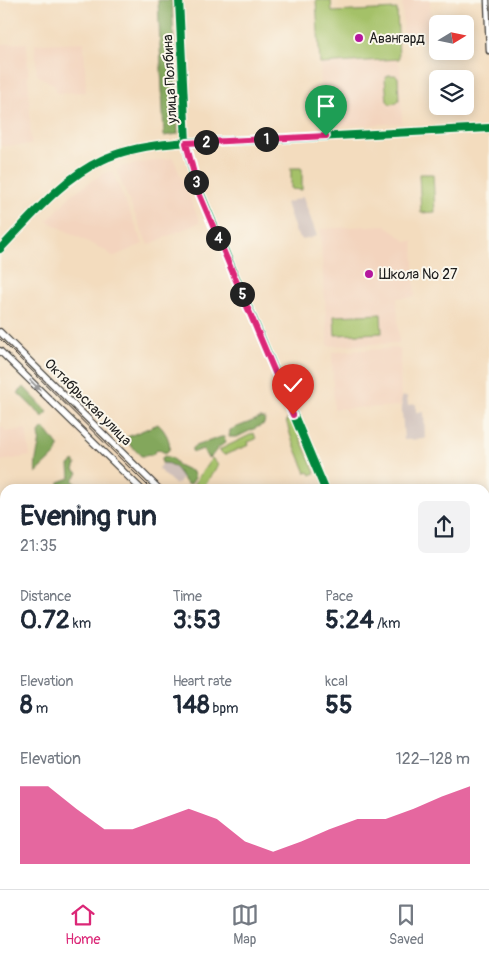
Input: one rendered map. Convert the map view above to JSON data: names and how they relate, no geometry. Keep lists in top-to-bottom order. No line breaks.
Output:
{"streets":{"main road":["Октябрьская улица"],"street":["улица Полбина"]},"places":["Авангард","Школа № 27"],"north":"right","page":{"pins":["1","2","3","4","5"],"heading":["Evening run","21:35"],"stats":[["Distance","0.72 km"],["Time","3:53"],["Pace","5:24 /km"],["Elevation","8 m"],["Heart rate","148 bpm"],["kcal","55"]],"chart":["Elevation","122–128 m"],"tabs":["Home","Map","Saved"]}}
